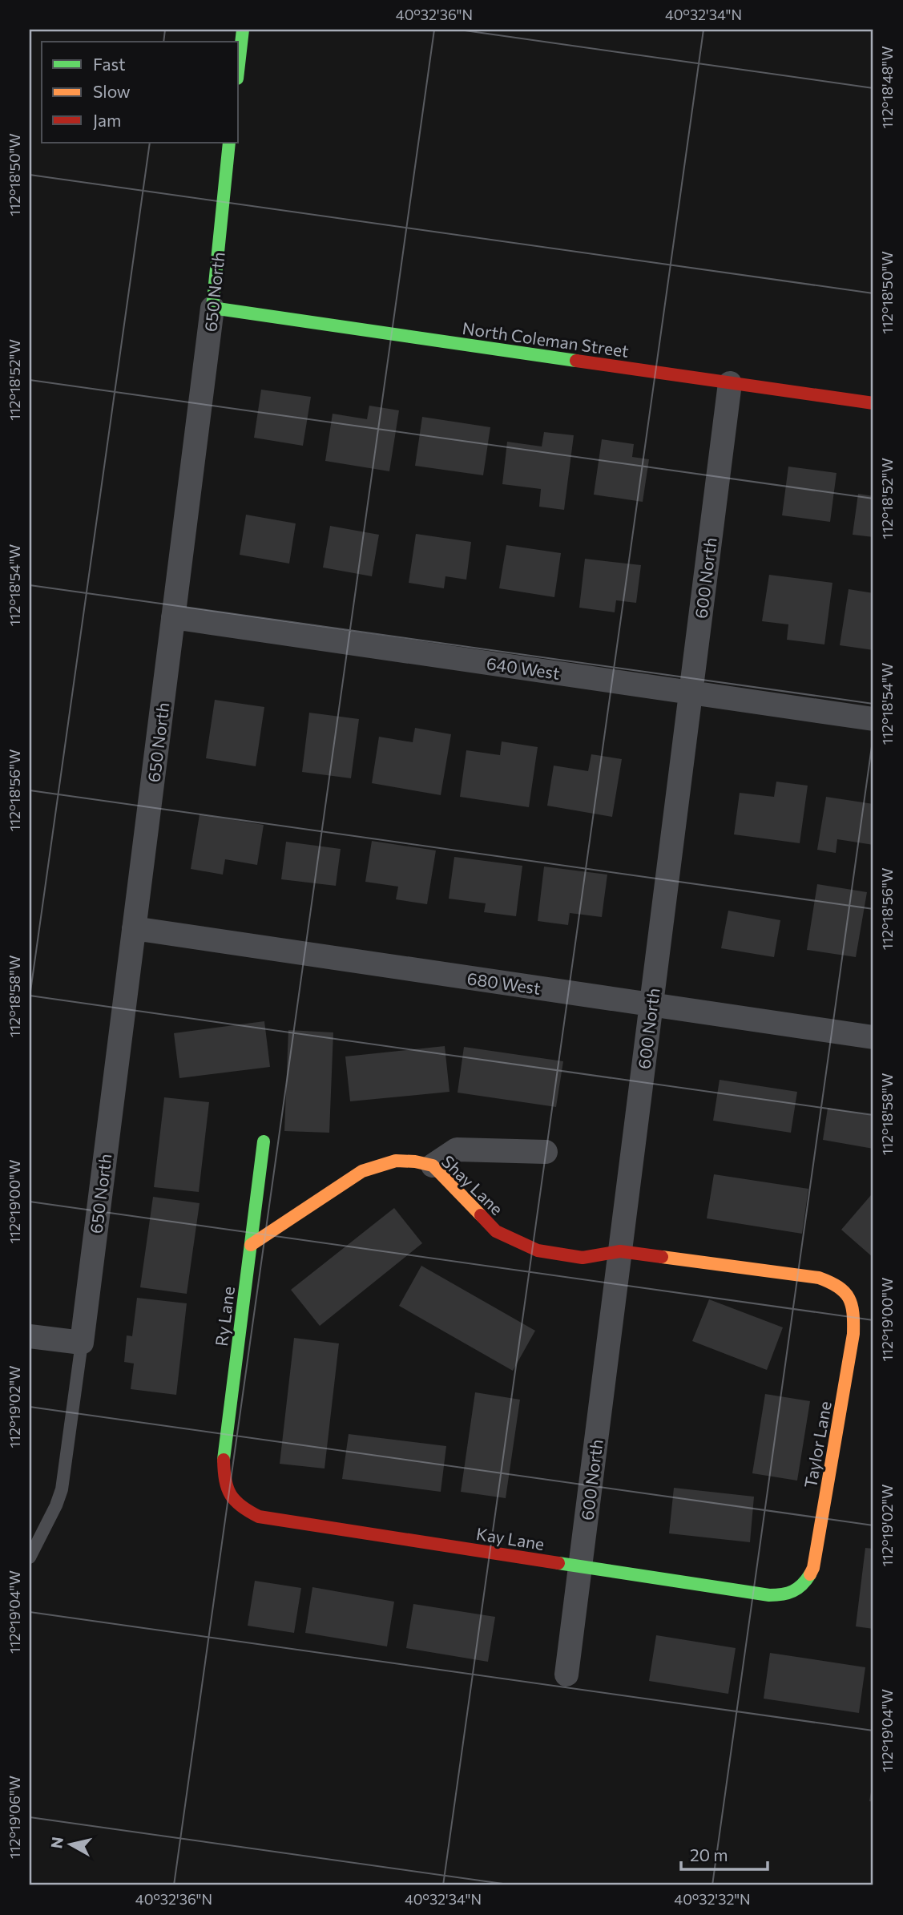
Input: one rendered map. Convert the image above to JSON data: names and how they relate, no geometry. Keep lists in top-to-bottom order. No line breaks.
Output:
{"streets":{"street":["650 North","North Coleman Street","600 North","640 West","680 West","Shay Lane","Ry Lane","Taylor Lane","Kay Lane"]},"crossings":[["650 North","North Coleman Street"],["650 North","640 West"],["650 North","680 West"],["North Coleman Street","600 North"],["600 North","640 West"],["600 North","680 West"],["600 North","Shay Lane"],["600 North","Kay Lane"],["Shay Lane","Ry Lane"],["Shay Lane","Taylor Lane"],["Ry Lane","Kay Lane"],["Taylor Lane","Kay Lane"]],"legend":["Fast","Slow","Jam"],"scale_bar":"20 m","north":"left","coordinates":["40°32'36\"N","40°32'34\"N","112°18'48\"W","112°18'50\"W","112°18'52\"W","112°18'54\"W","112°18'56\"W","112°18'58\"W","112°19'00\"W","112°19'02\"W","112°19'04\"W","112°19'06\"W","40°32'32\"N"]}
